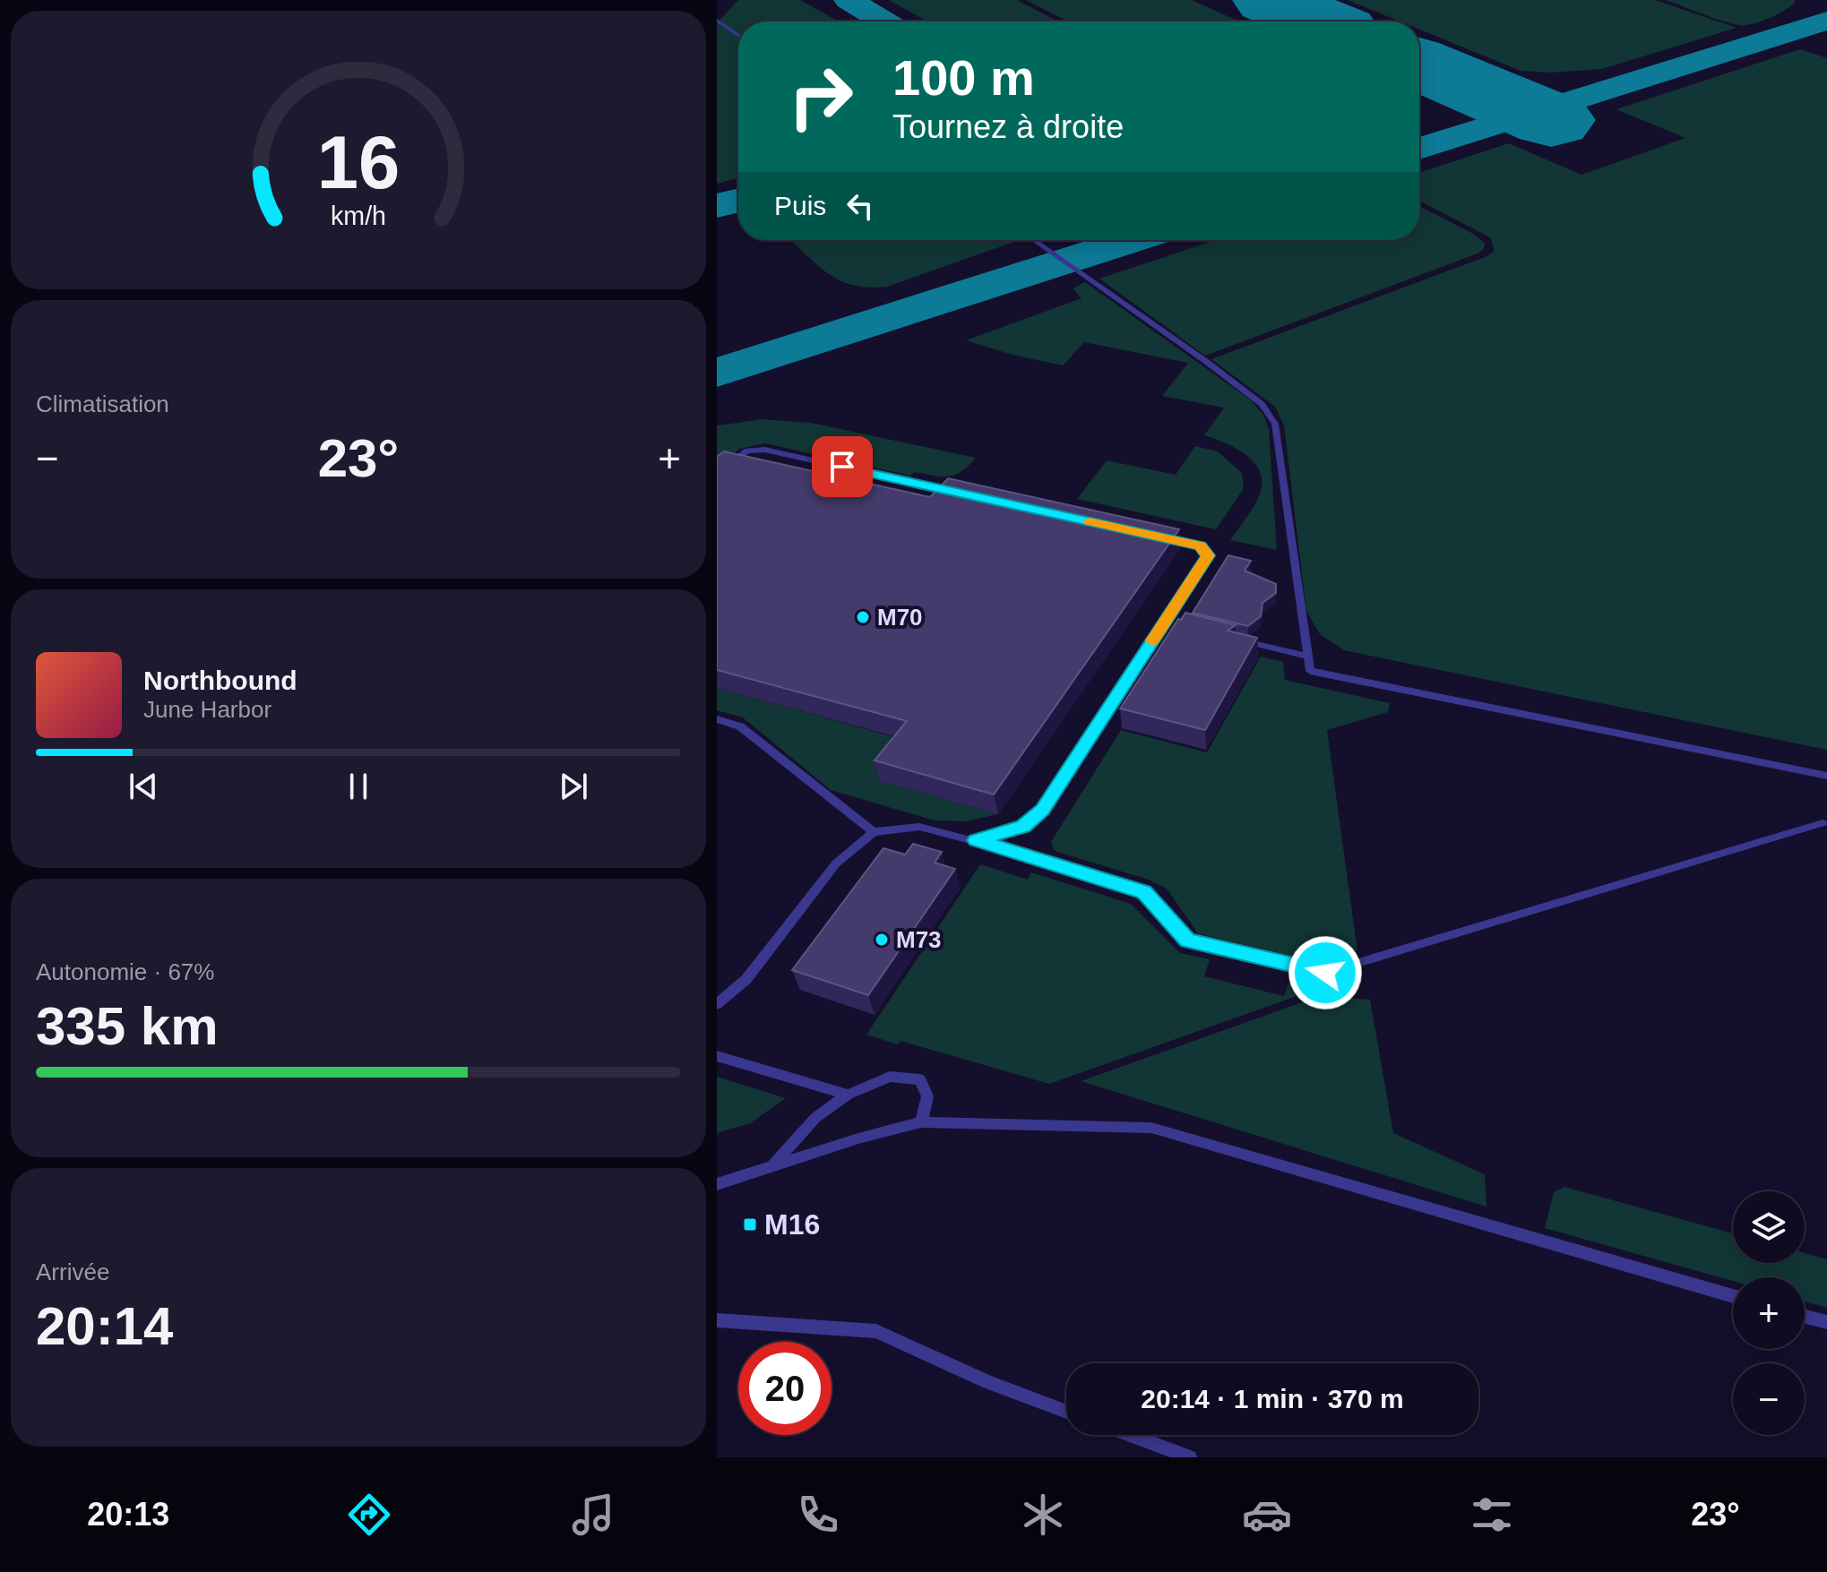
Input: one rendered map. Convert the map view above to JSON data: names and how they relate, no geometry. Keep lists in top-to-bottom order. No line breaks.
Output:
{"places":{"other":["M70","M73"],"transit":["M16"]},"page":{"turn":["100 m","Tournez à droite"],"then":"Puis","tile":["Climatisation",["Autonomie · 67%","335 km"],["Arrivée","20:14"]],"heat":["−","23°","+"],"song":["Northbound","June Harbor"],"map_buttons":["+","−"],"limit":"20","trip":"20:14 · 1 min · 370 m","tabs":["20:13","23°"],"gauge":["16","km/h"]}}
